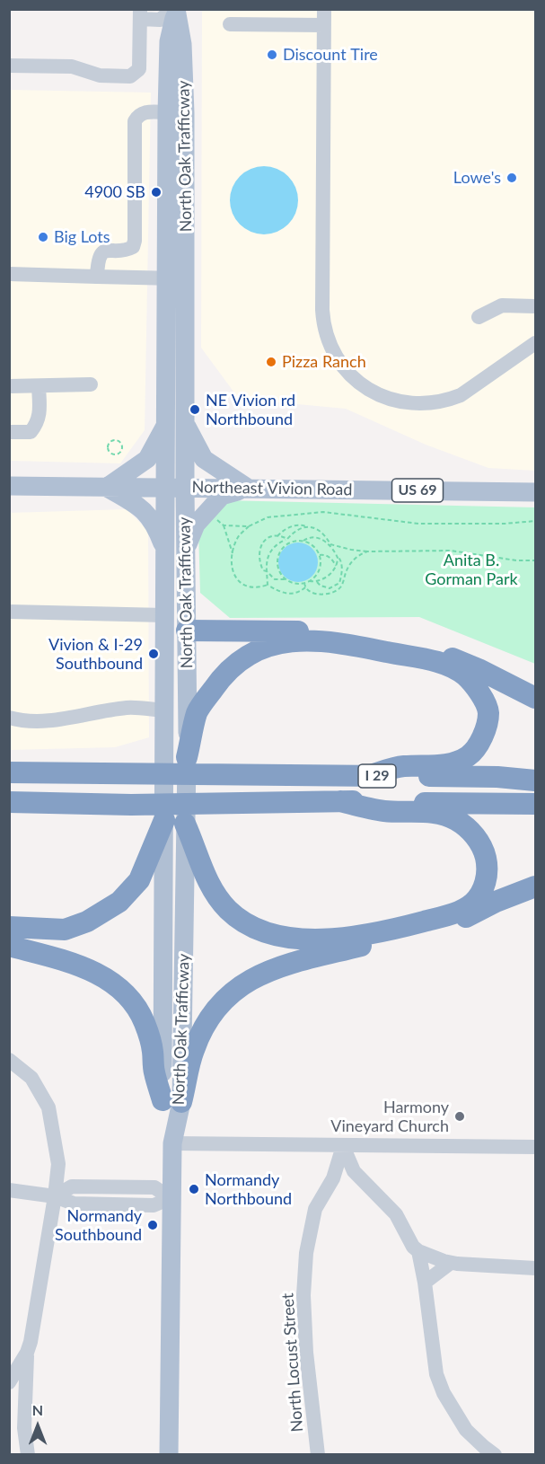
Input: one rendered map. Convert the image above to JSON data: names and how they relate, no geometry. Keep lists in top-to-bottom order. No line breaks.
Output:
{"streets":{"highway":["I 29"],"main road":["North Oak Trafficway","Northeast Vivion Road","US 69"],"street":["North Locust Street"]},"crossings":[["North Oak Trafficway","Northeast Vivion Road"]],"parks":["Anita B. Gorman Park"],"places":["Discount Tire","Lowe's","4900 SB","Big Lots","Pizza Ranch","NE Vivion rd Northbound","Vivion & I-29 Southbound","Harmony Vineyard Church","Normandy Northbound","Normandy Southbound"],"north":"top"}
